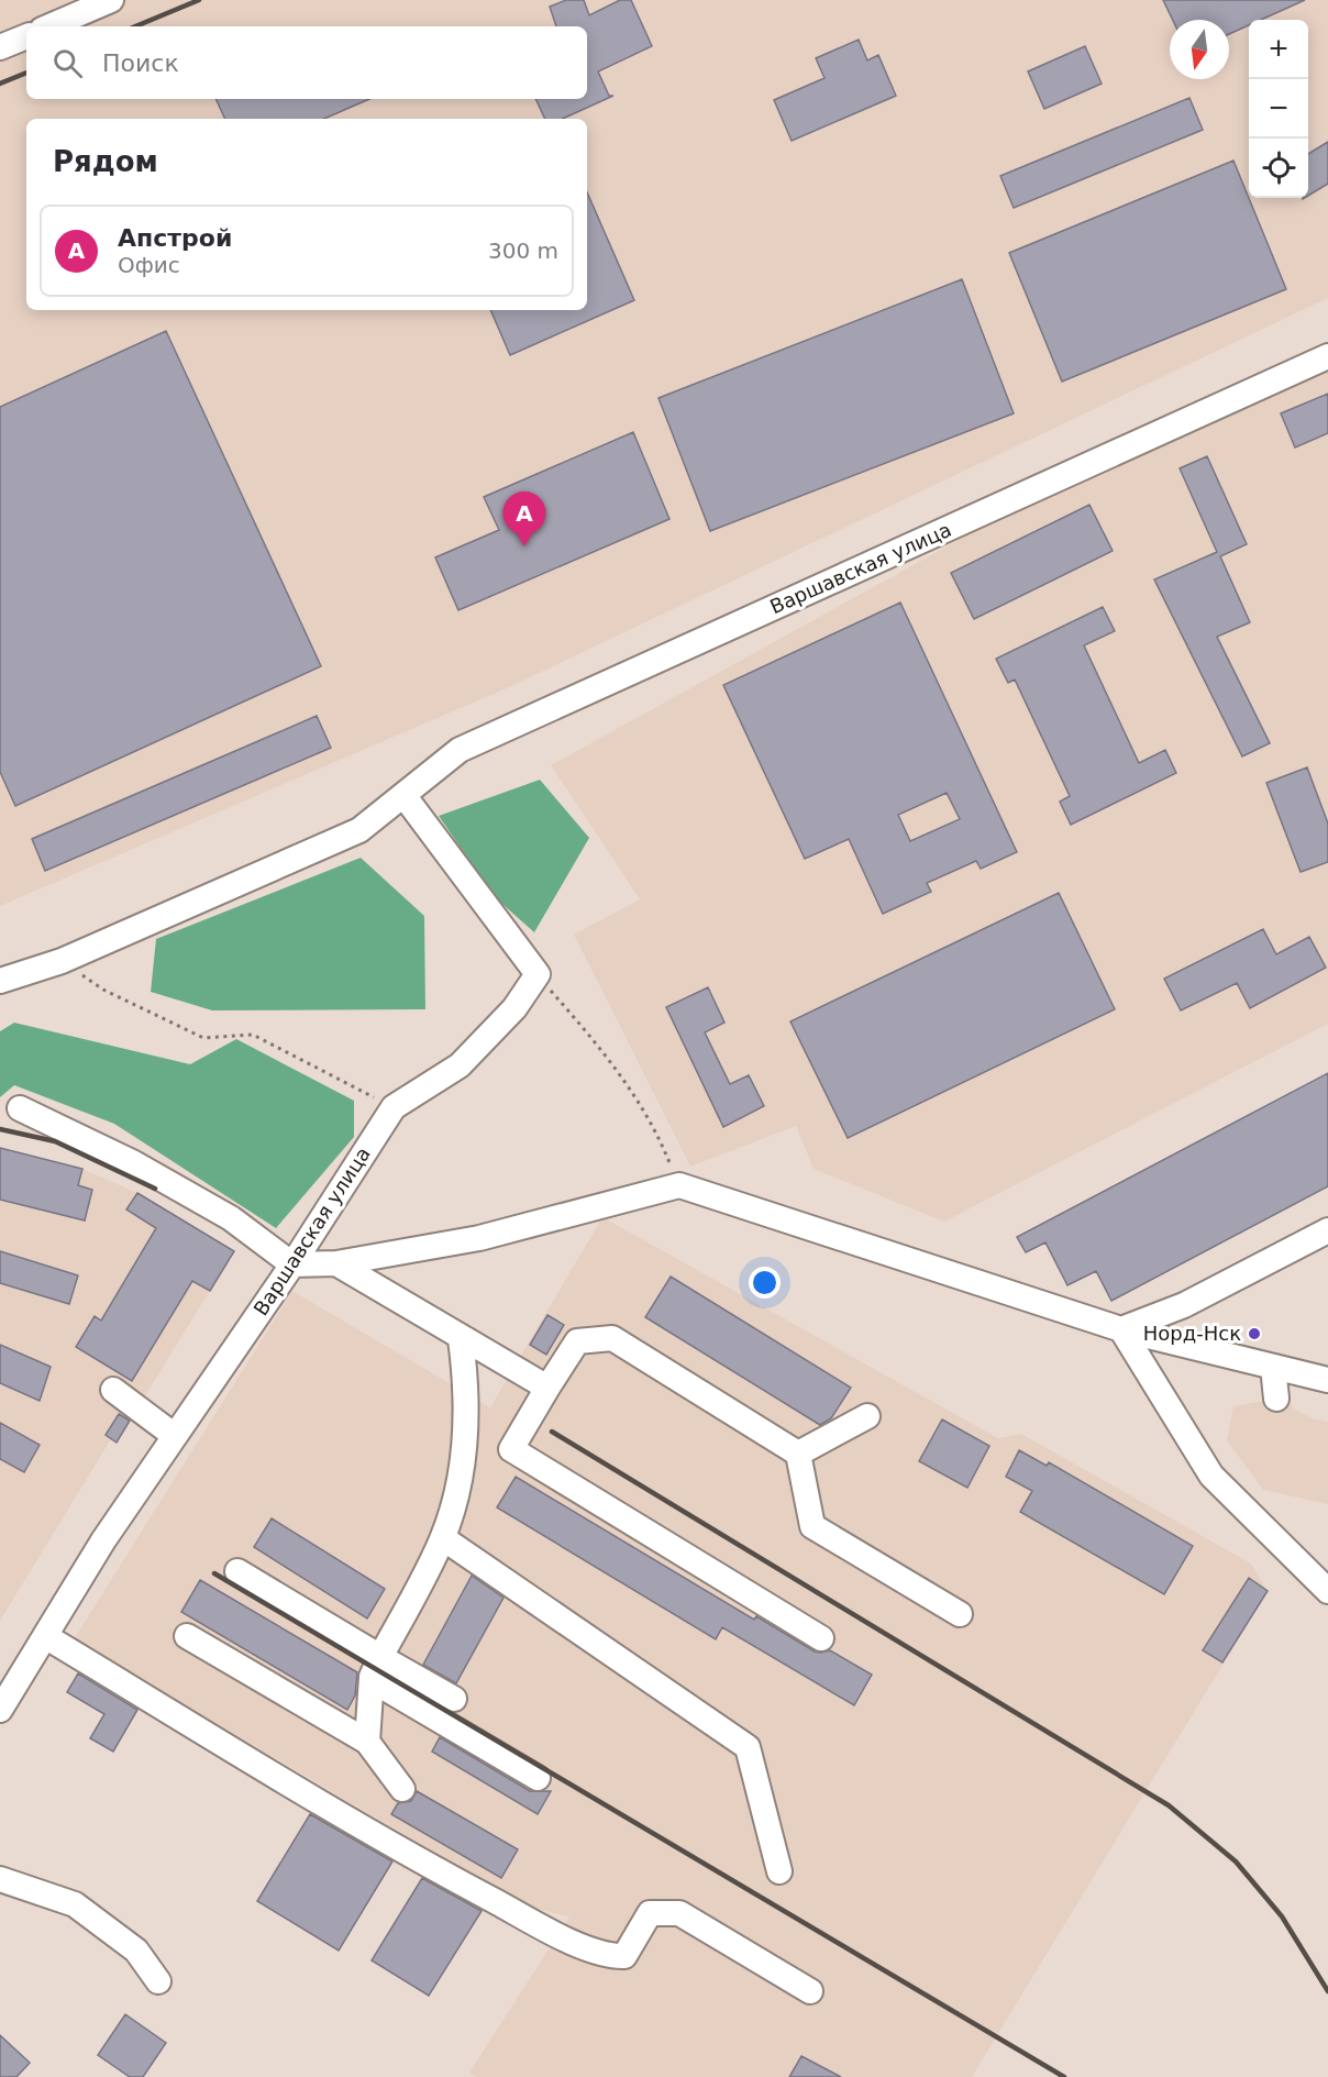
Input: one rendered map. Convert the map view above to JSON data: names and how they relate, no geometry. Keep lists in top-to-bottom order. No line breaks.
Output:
{"streets":{"street":["Варшавская улица"]},"places":["Норд-Нск"],"north":"bottom","page":{"map_buttons":["+","−"],"search":"Поиск","heading":"Рядом","list":[{"mark":"A","name":"Апстрой","note":"Офис","value":"300 m"}],"pins":"A"}}
